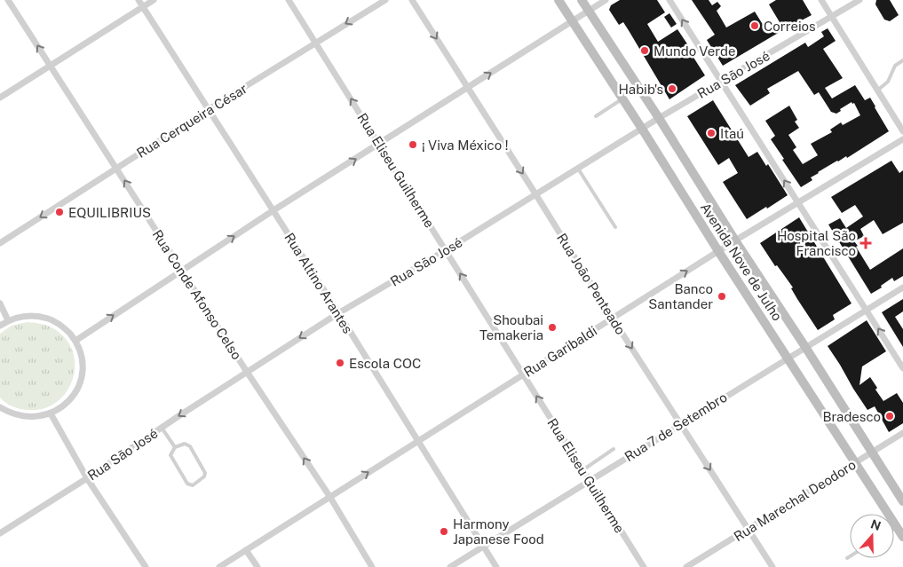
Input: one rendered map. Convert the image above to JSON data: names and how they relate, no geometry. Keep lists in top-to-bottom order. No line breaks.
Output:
{"streets":{"main road":["Avenida Nove de Julho"],"street":["Rua São José","Rua Cerqueira César","Rua Eliseu Guilherme","Rua Altino Arantes","Rua João Penteado","Rua Conde Afonso Celso","Rua Garibaldi","Rua 7 de Setembro","Rua Marechal Deodoro"]},"crossings":[["Rua São José","Rua Eliseu Guilherme"],["Rua São José","Avenida Nove de Julho"],["Rua São José","Rua Altino Arantes"],["Rua São José","Rua João Penteado"],["Rua São José","Rua Conde Afonso Celso"],["Rua Cerqueira César","Rua Eliseu Guilherme"],["Rua Cerqueira César","Rua Altino Arantes"],["Rua Cerqueira César","Rua Conde Afonso Celso"],["Rua Eliseu Guilherme","Rua Garibaldi"],["Rua Eliseu Guilherme","Rua 7 de Setembro"],["Avenida Nove de Julho","Rua Garibaldi"],["Avenida Nove de Julho","Rua 7 de Setembro"],["Avenida Nove de Julho","Rua Marechal Deodoro"],["Rua Altino Arantes","Rua Garibaldi"],["Rua Altino Arantes","Rua 7 de Setembro"],["Rua João Penteado","Rua Garibaldi"],["Rua João Penteado","Rua 7 de Setembro"],["Rua João Penteado","Rua Marechal Deodoro"],["Rua Conde Afonso Celso","Rua Garibaldi"]],"one_way":["Rua Cerqueira César","Rua Eliseu Guilherme","Rua João Penteado","Rua Conde Afonso Celso"],"places":{"other":["Correios","Mundo Verde","Habib's","Itaú","¡ Viva México !","EQUILIBRIUS","Banco Santander","Shoubai Temakeria","Escola COC","Bradesco","Harmony Japanese Food"],"health":["Hospital São Francisco"]},"north":"top"}
